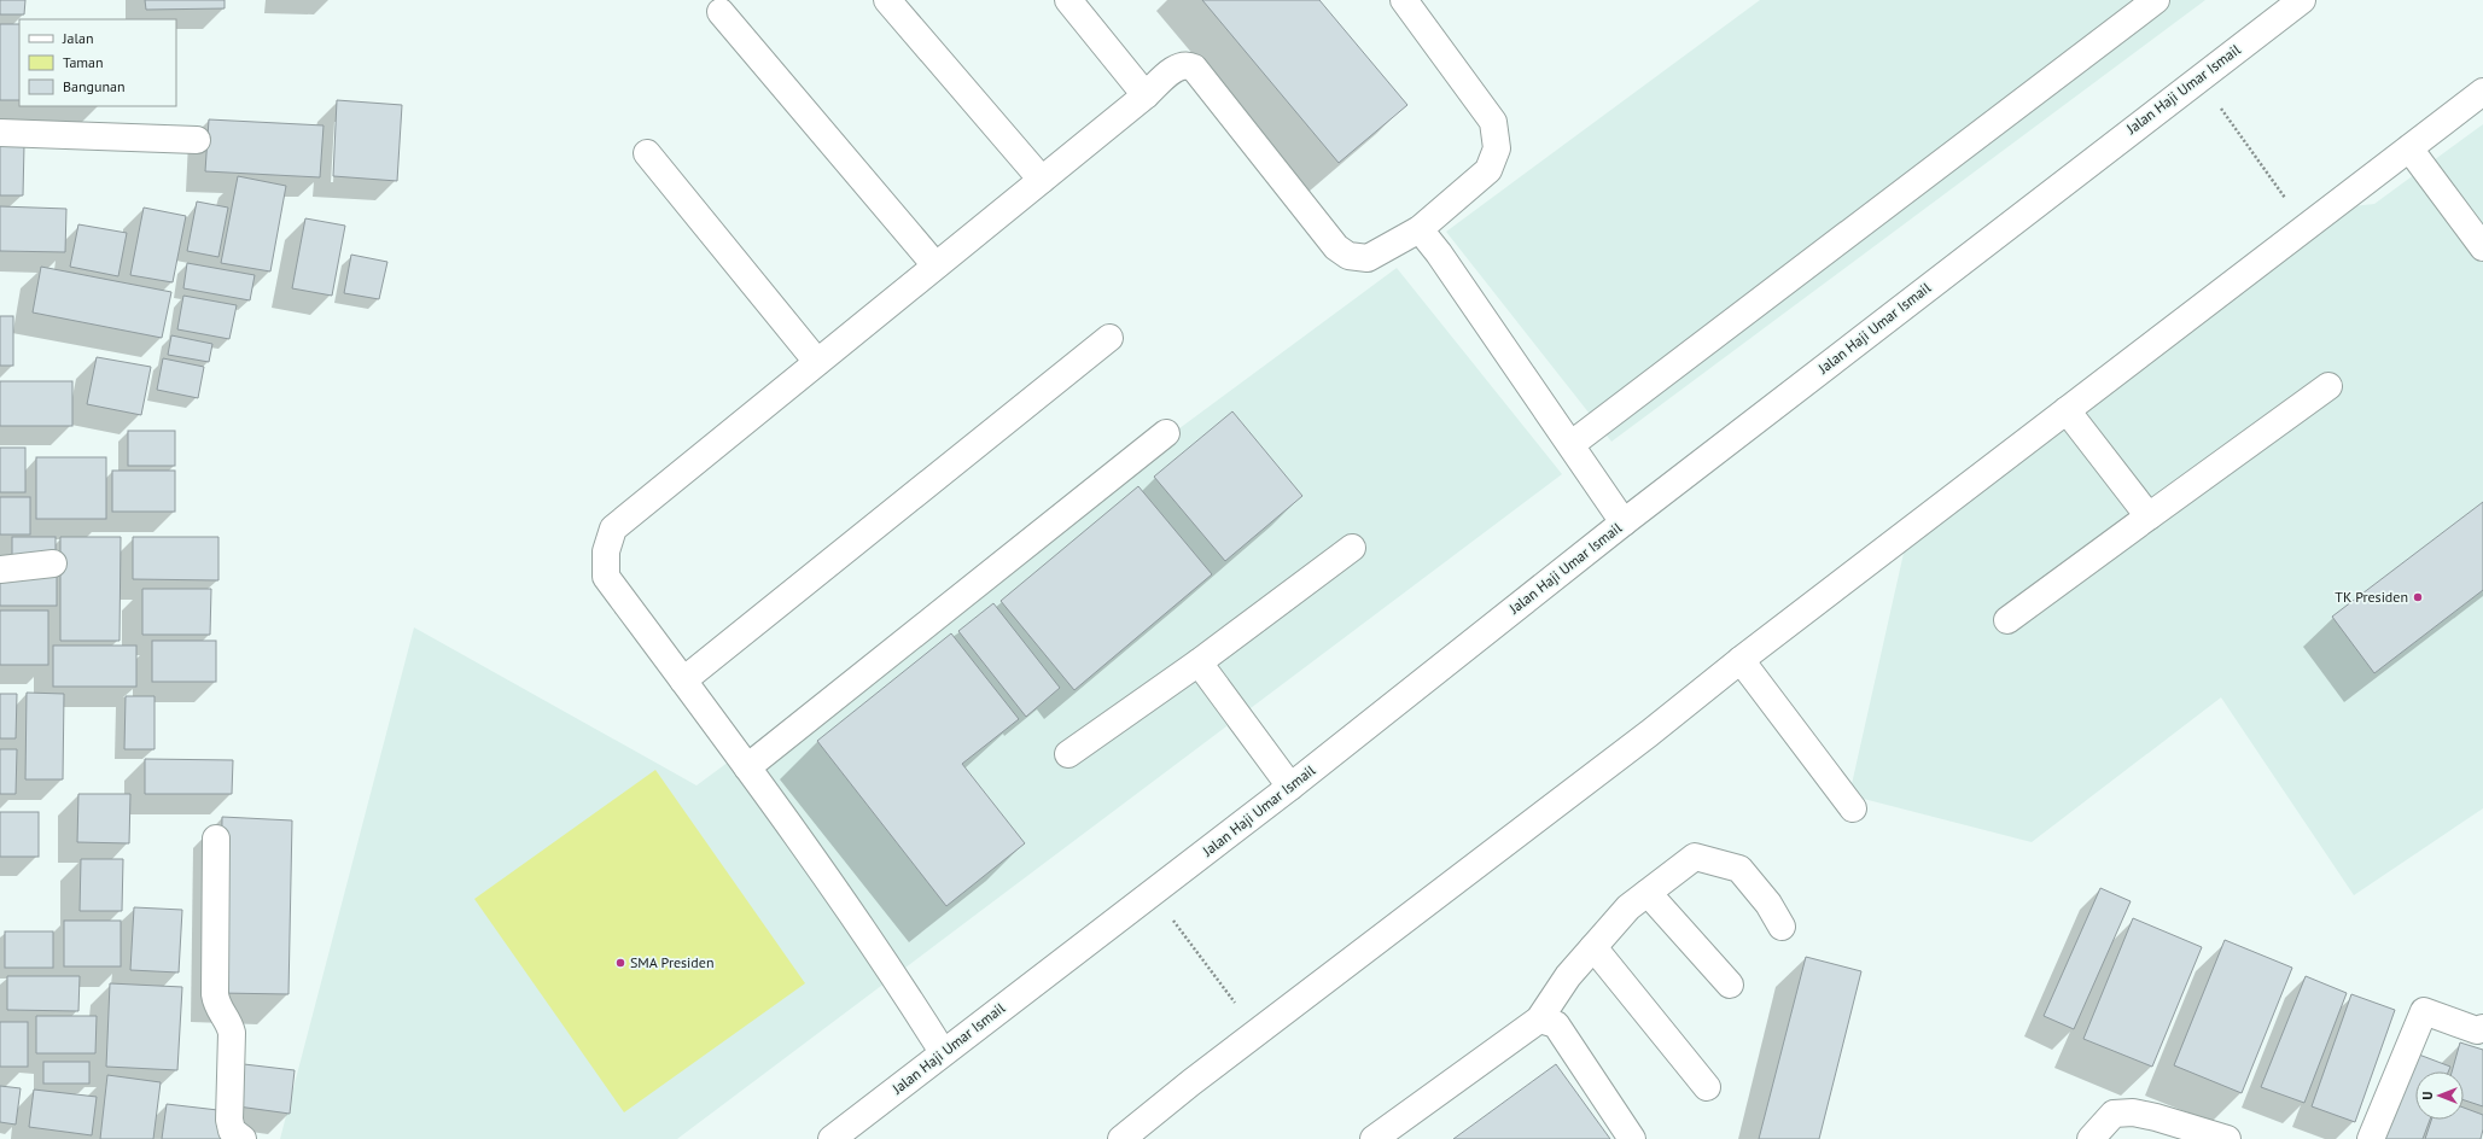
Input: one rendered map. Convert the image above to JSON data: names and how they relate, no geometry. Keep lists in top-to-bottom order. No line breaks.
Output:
{"streets":{"street":["Jalan Haji Umar Ismail"]},"places":["TK Presiden","SMA Presiden"],"legend":["Jalan","Taman","Bangunan"],"north":"left"}
